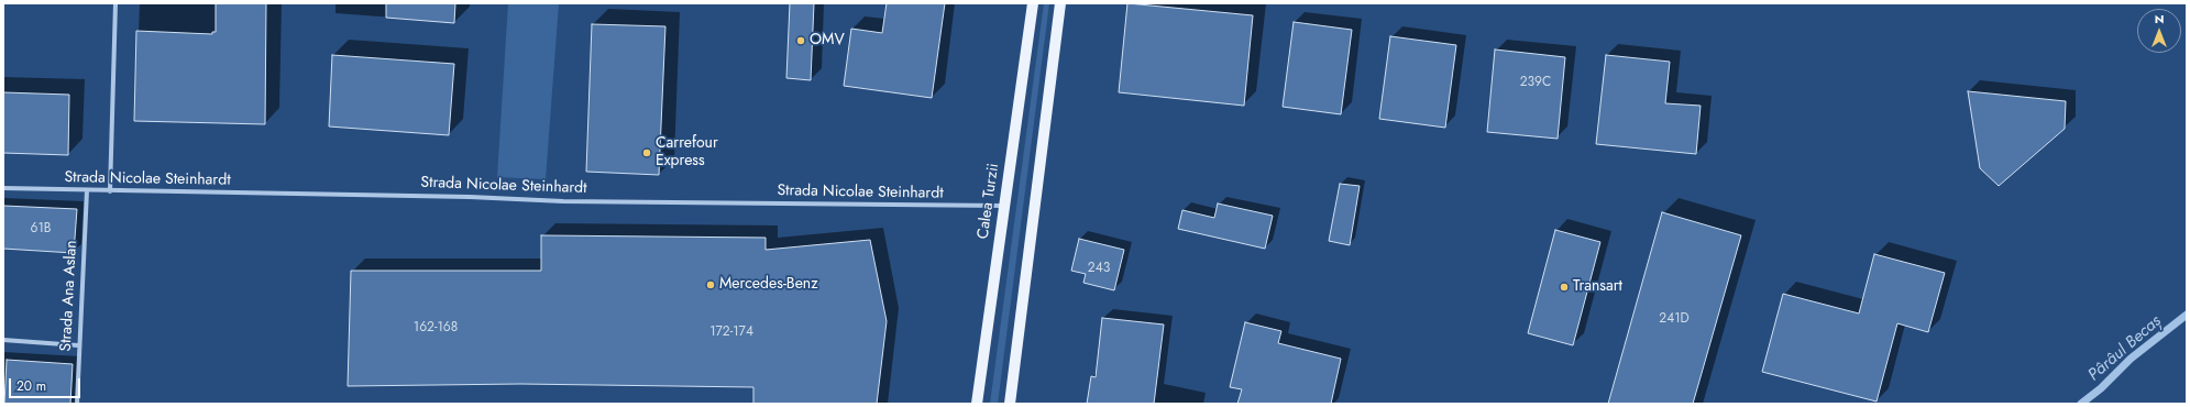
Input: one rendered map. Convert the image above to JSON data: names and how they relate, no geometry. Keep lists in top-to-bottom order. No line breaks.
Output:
{"streets":{"main road":["Calea Turzii"],"street":["Strada Nicolae Steinhardt","Strada Ana Aslan"]},"crossings":[["Strada Nicolae Steinhardt","Calea Turzii"],["Strada Nicolae Steinhardt","Strada Ana Aslan"]],"water":["Pârâul Becaș"],"places":["OMV","Carrefour Express","Mercedes-Benz","Transart"],"house_numbers":["239C","61B","243","241D","162-168","172-174"],"scale_bar":"20 m","north":"top"}
